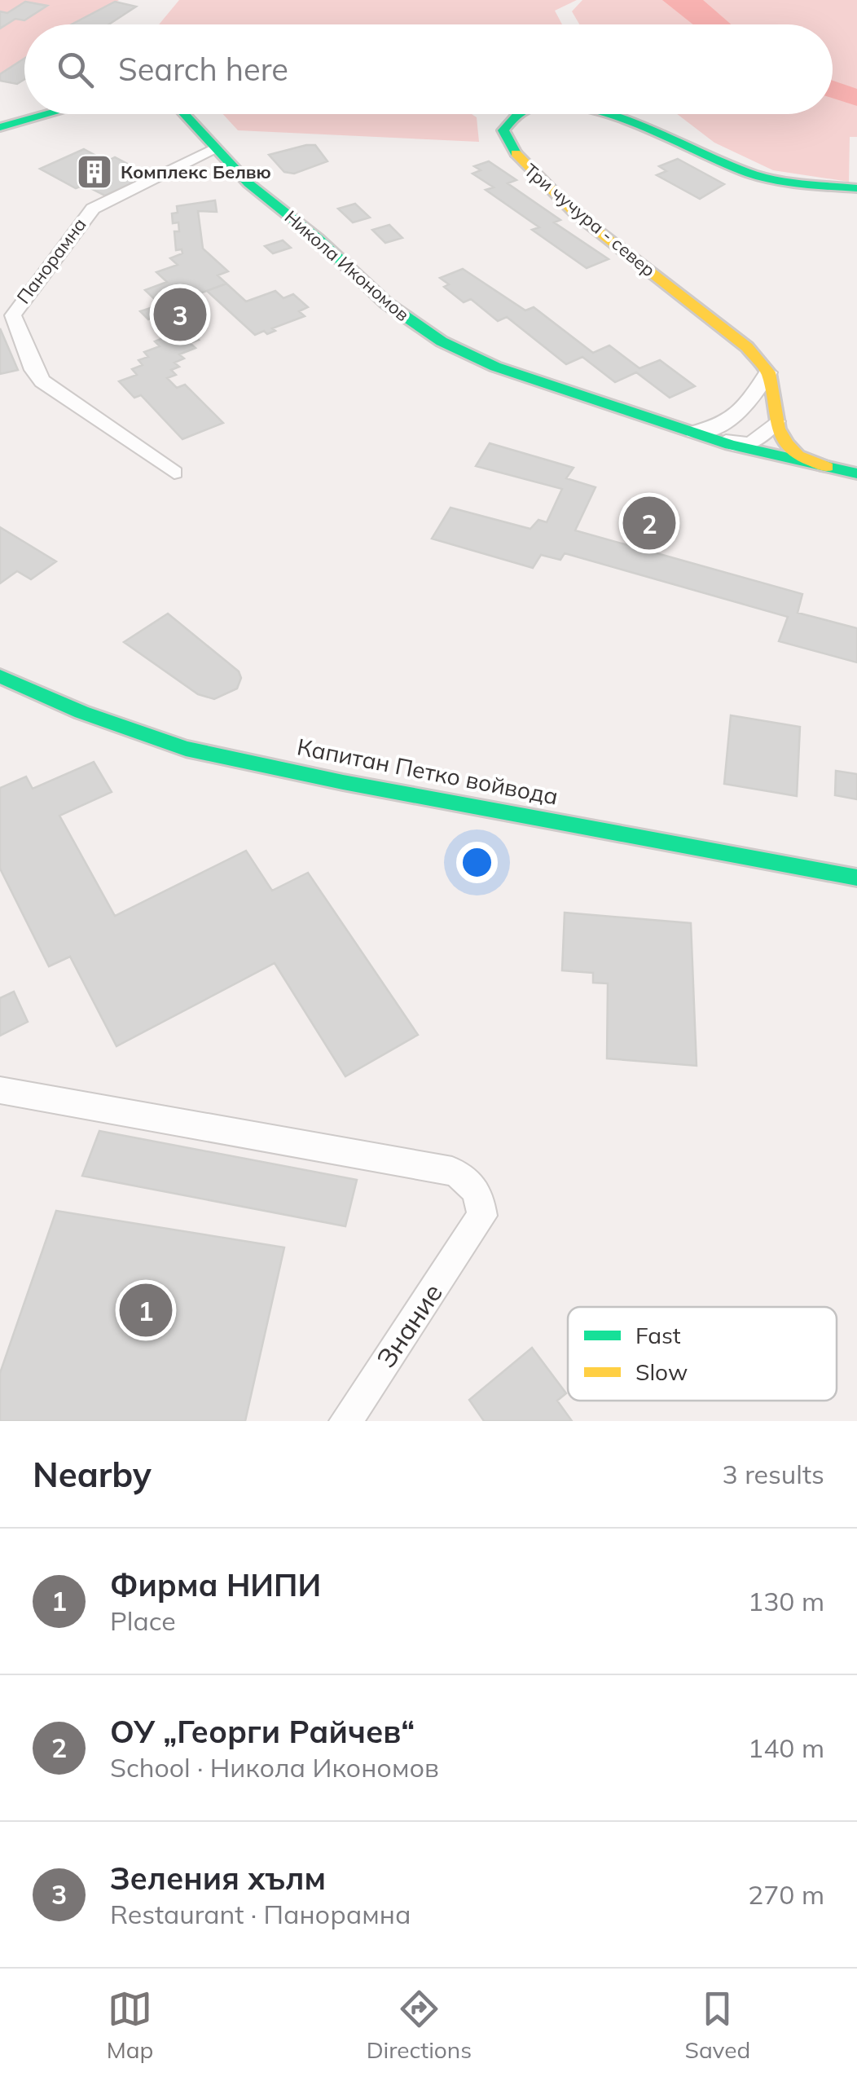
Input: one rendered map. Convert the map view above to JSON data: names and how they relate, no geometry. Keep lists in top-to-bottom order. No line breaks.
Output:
{"streets":{"street":["Три чучура - север","Панорамна","Никола Икономов","Капитан Петко войвода","Знание"]},"crossings":[["Панорамна","Никола Икономов"]],"places":{"building":["Комплекс Белвю"]},"legend":["Fast","Slow"],"page":{"search":"Search here","pins":["3","2","1"],"heading":["Nearby","3 results"],"list":[{"mark":"1","name":"Фирма НИПИ","note":"Place","value":"130 m"},{"mark":"2","name":"ОУ „Георги Райчев“","note":"School · Никола Икономов","value":"140 m"},{"mark":"3","name":"Зеления хълм","note":"Restaurant · Панорамна","value":"270 m"}],"nav":["Map","Directions","Saved"]}}
